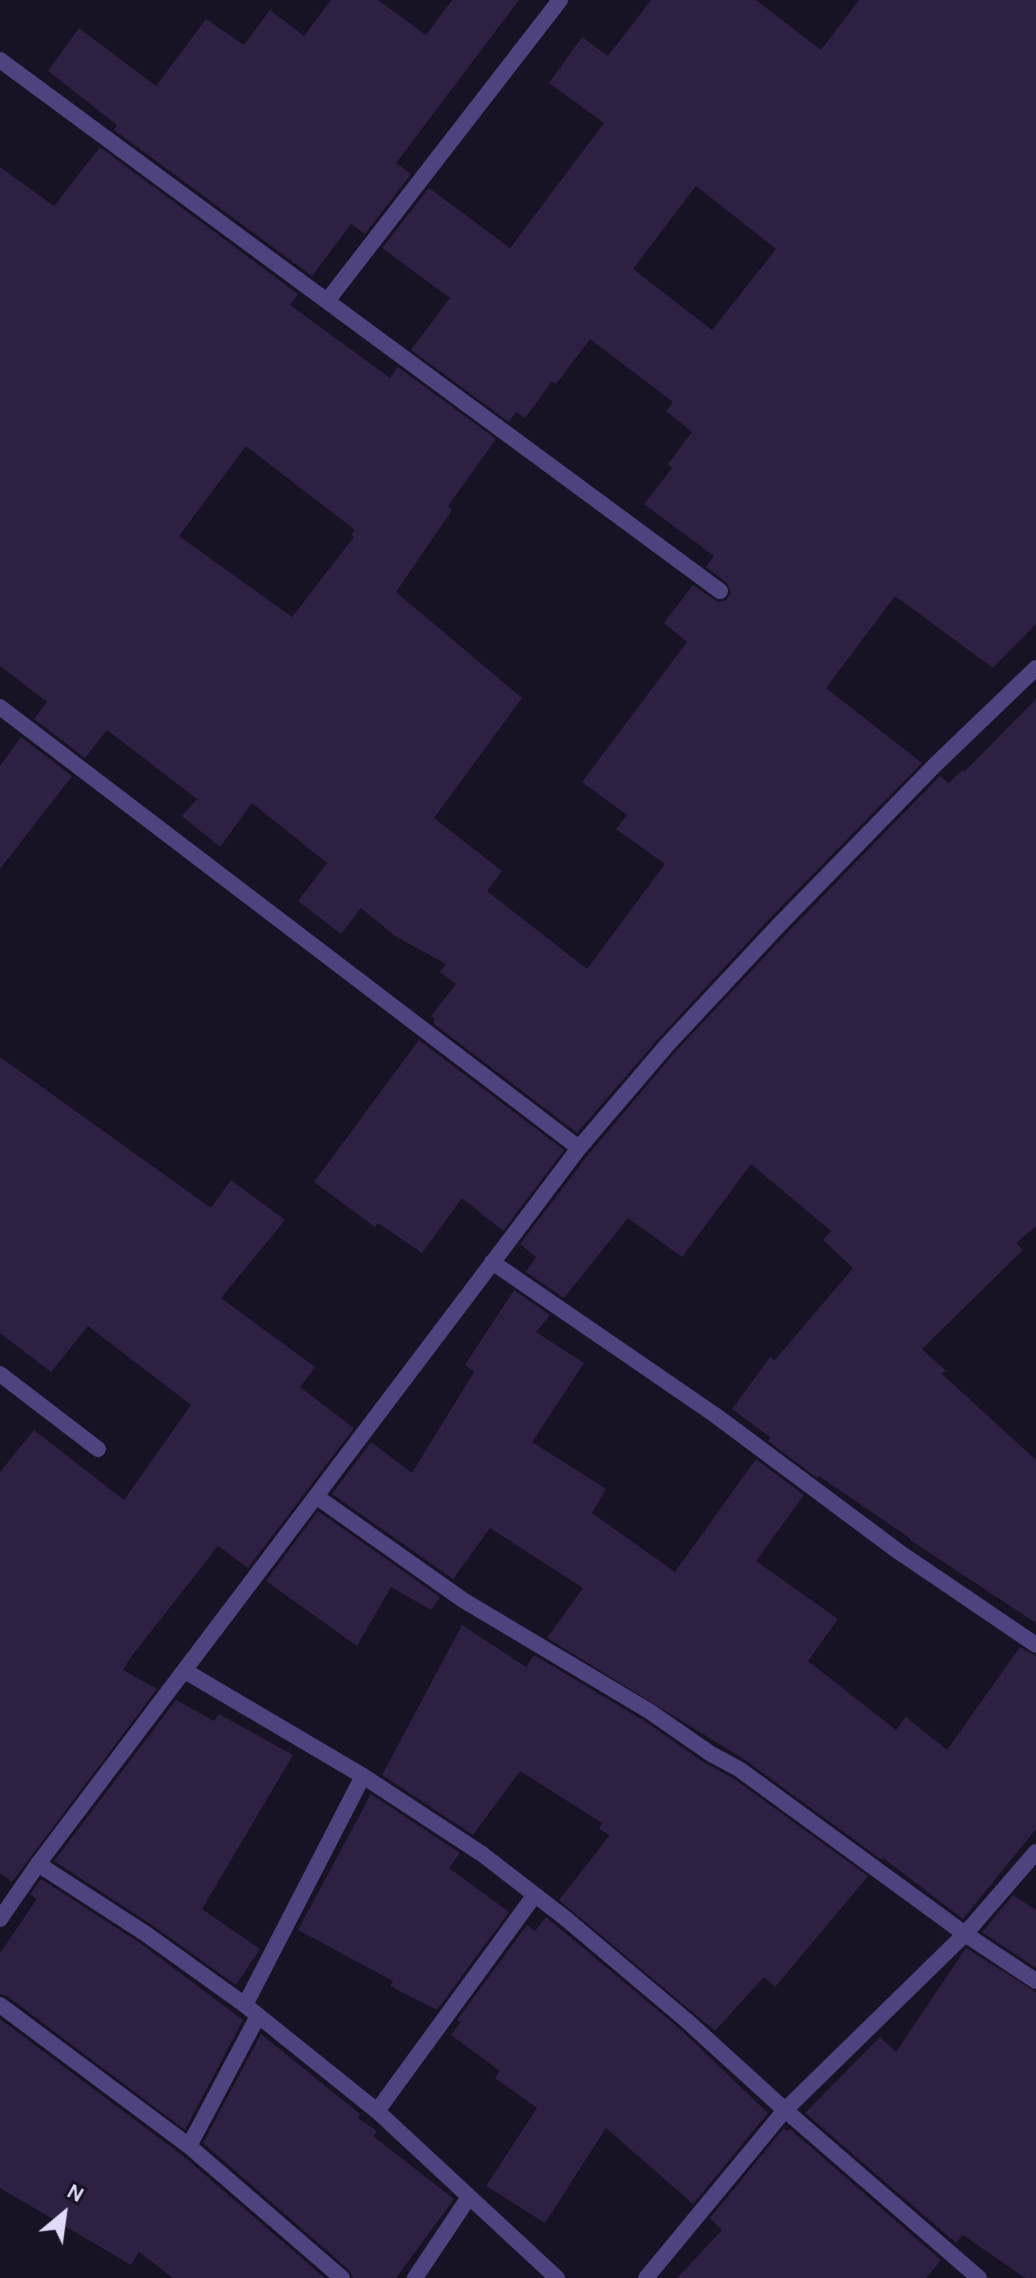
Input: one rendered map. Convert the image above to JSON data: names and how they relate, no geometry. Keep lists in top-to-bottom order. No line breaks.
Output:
{"north":"top right"}
